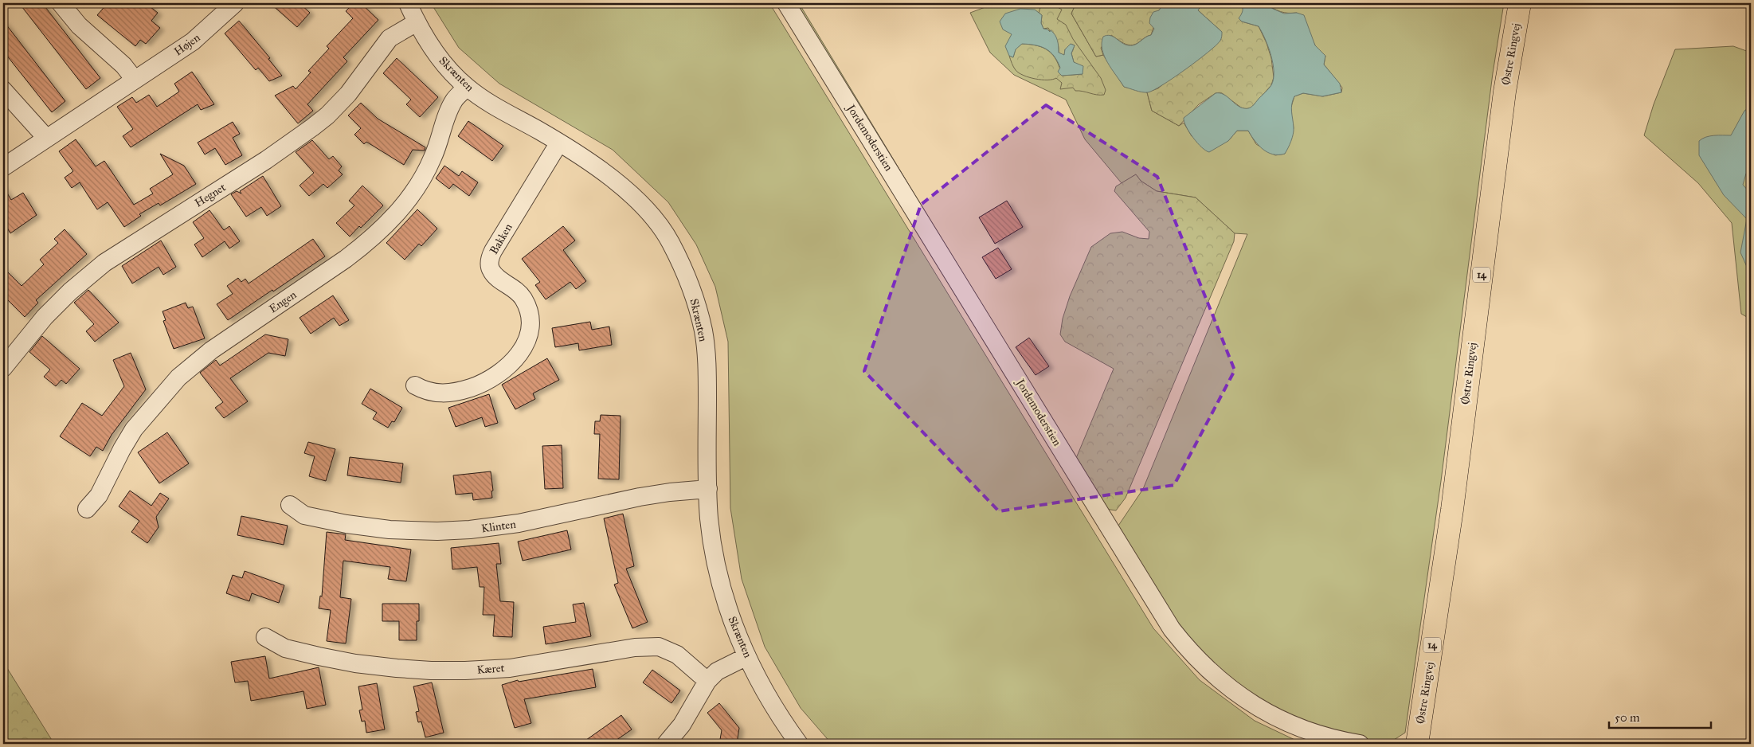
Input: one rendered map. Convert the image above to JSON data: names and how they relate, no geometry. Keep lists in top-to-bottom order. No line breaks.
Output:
{"streets":{"main road":["Østre Ringvej","14"],"street":["Højen","Skrænten","Jordemoderstien","Hegnet","Bakken","Engen","Klinten","Kæret"]},"crossings":[["Skrænten","Hegnet"],["Skrænten","Bakken"],["Skrænten","Engen"],["Skrænten","Klinten"]],"scale_bar":"50 m"}
